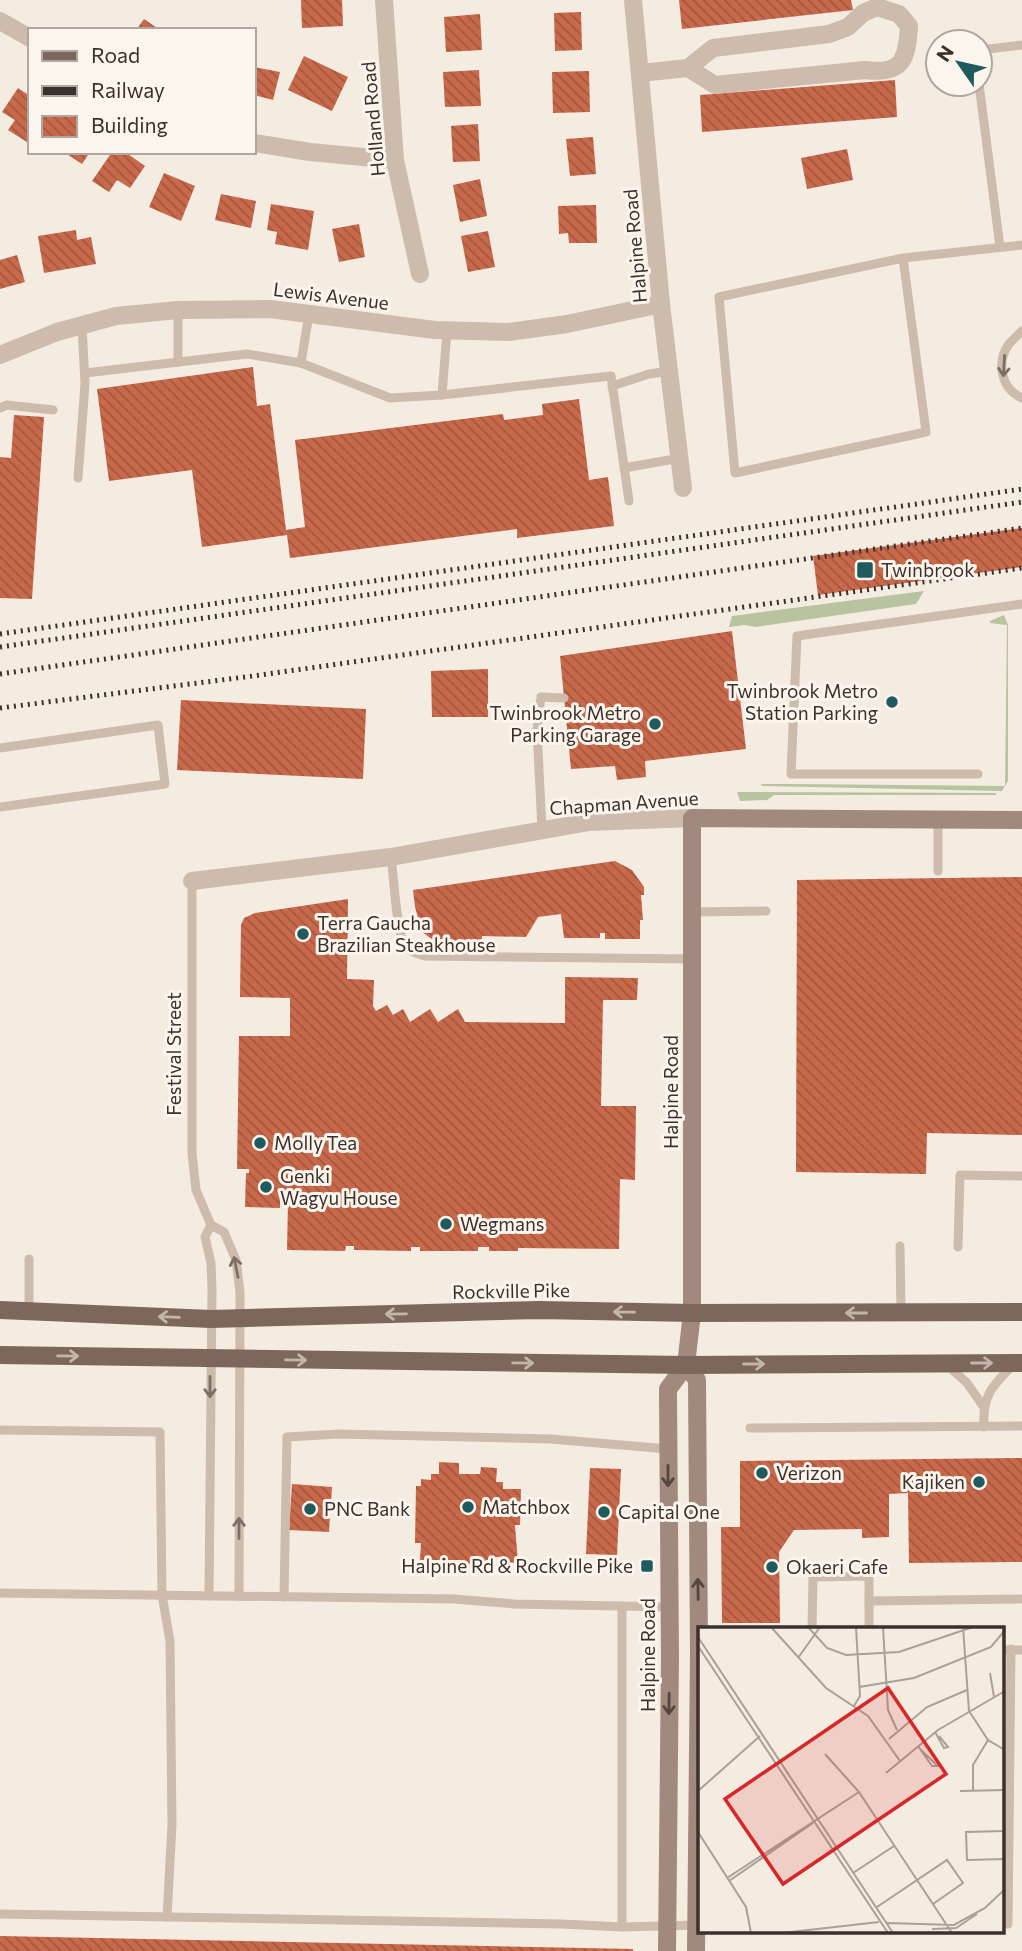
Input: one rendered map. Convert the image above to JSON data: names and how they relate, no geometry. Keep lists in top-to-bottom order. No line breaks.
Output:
{"streets":{"main road":["Rockville Pike"],"street":["Holland Road","Halpine Road","Lewis Avenue","Chapman Avenue"],"lane":["Festival Street"]},"crossings":[["Halpine Road","Lewis Avenue"],["Halpine Road","Chapman Avenue"],["Halpine Road","Rockville Pike"],["Chapman Avenue","Festival Street"],["Festival Street","Rockville Pike"]],"places":{"transit":["Twinbrook","Halpine Rd & Rockville Pike"],"other":["Twinbrook Metro Station Parking","Twinbrook Metro Parking Garage","Terra Gaucha Brazilian Steakhouse","Molly Tea","Genki Wagyu House","Wegmans","Verizon","Kajiken","Matchbox","PNC Bank","Capital One","Okaeri Cafe"]},"legend":["Road","Railway","Building"],"north":"top left"}
